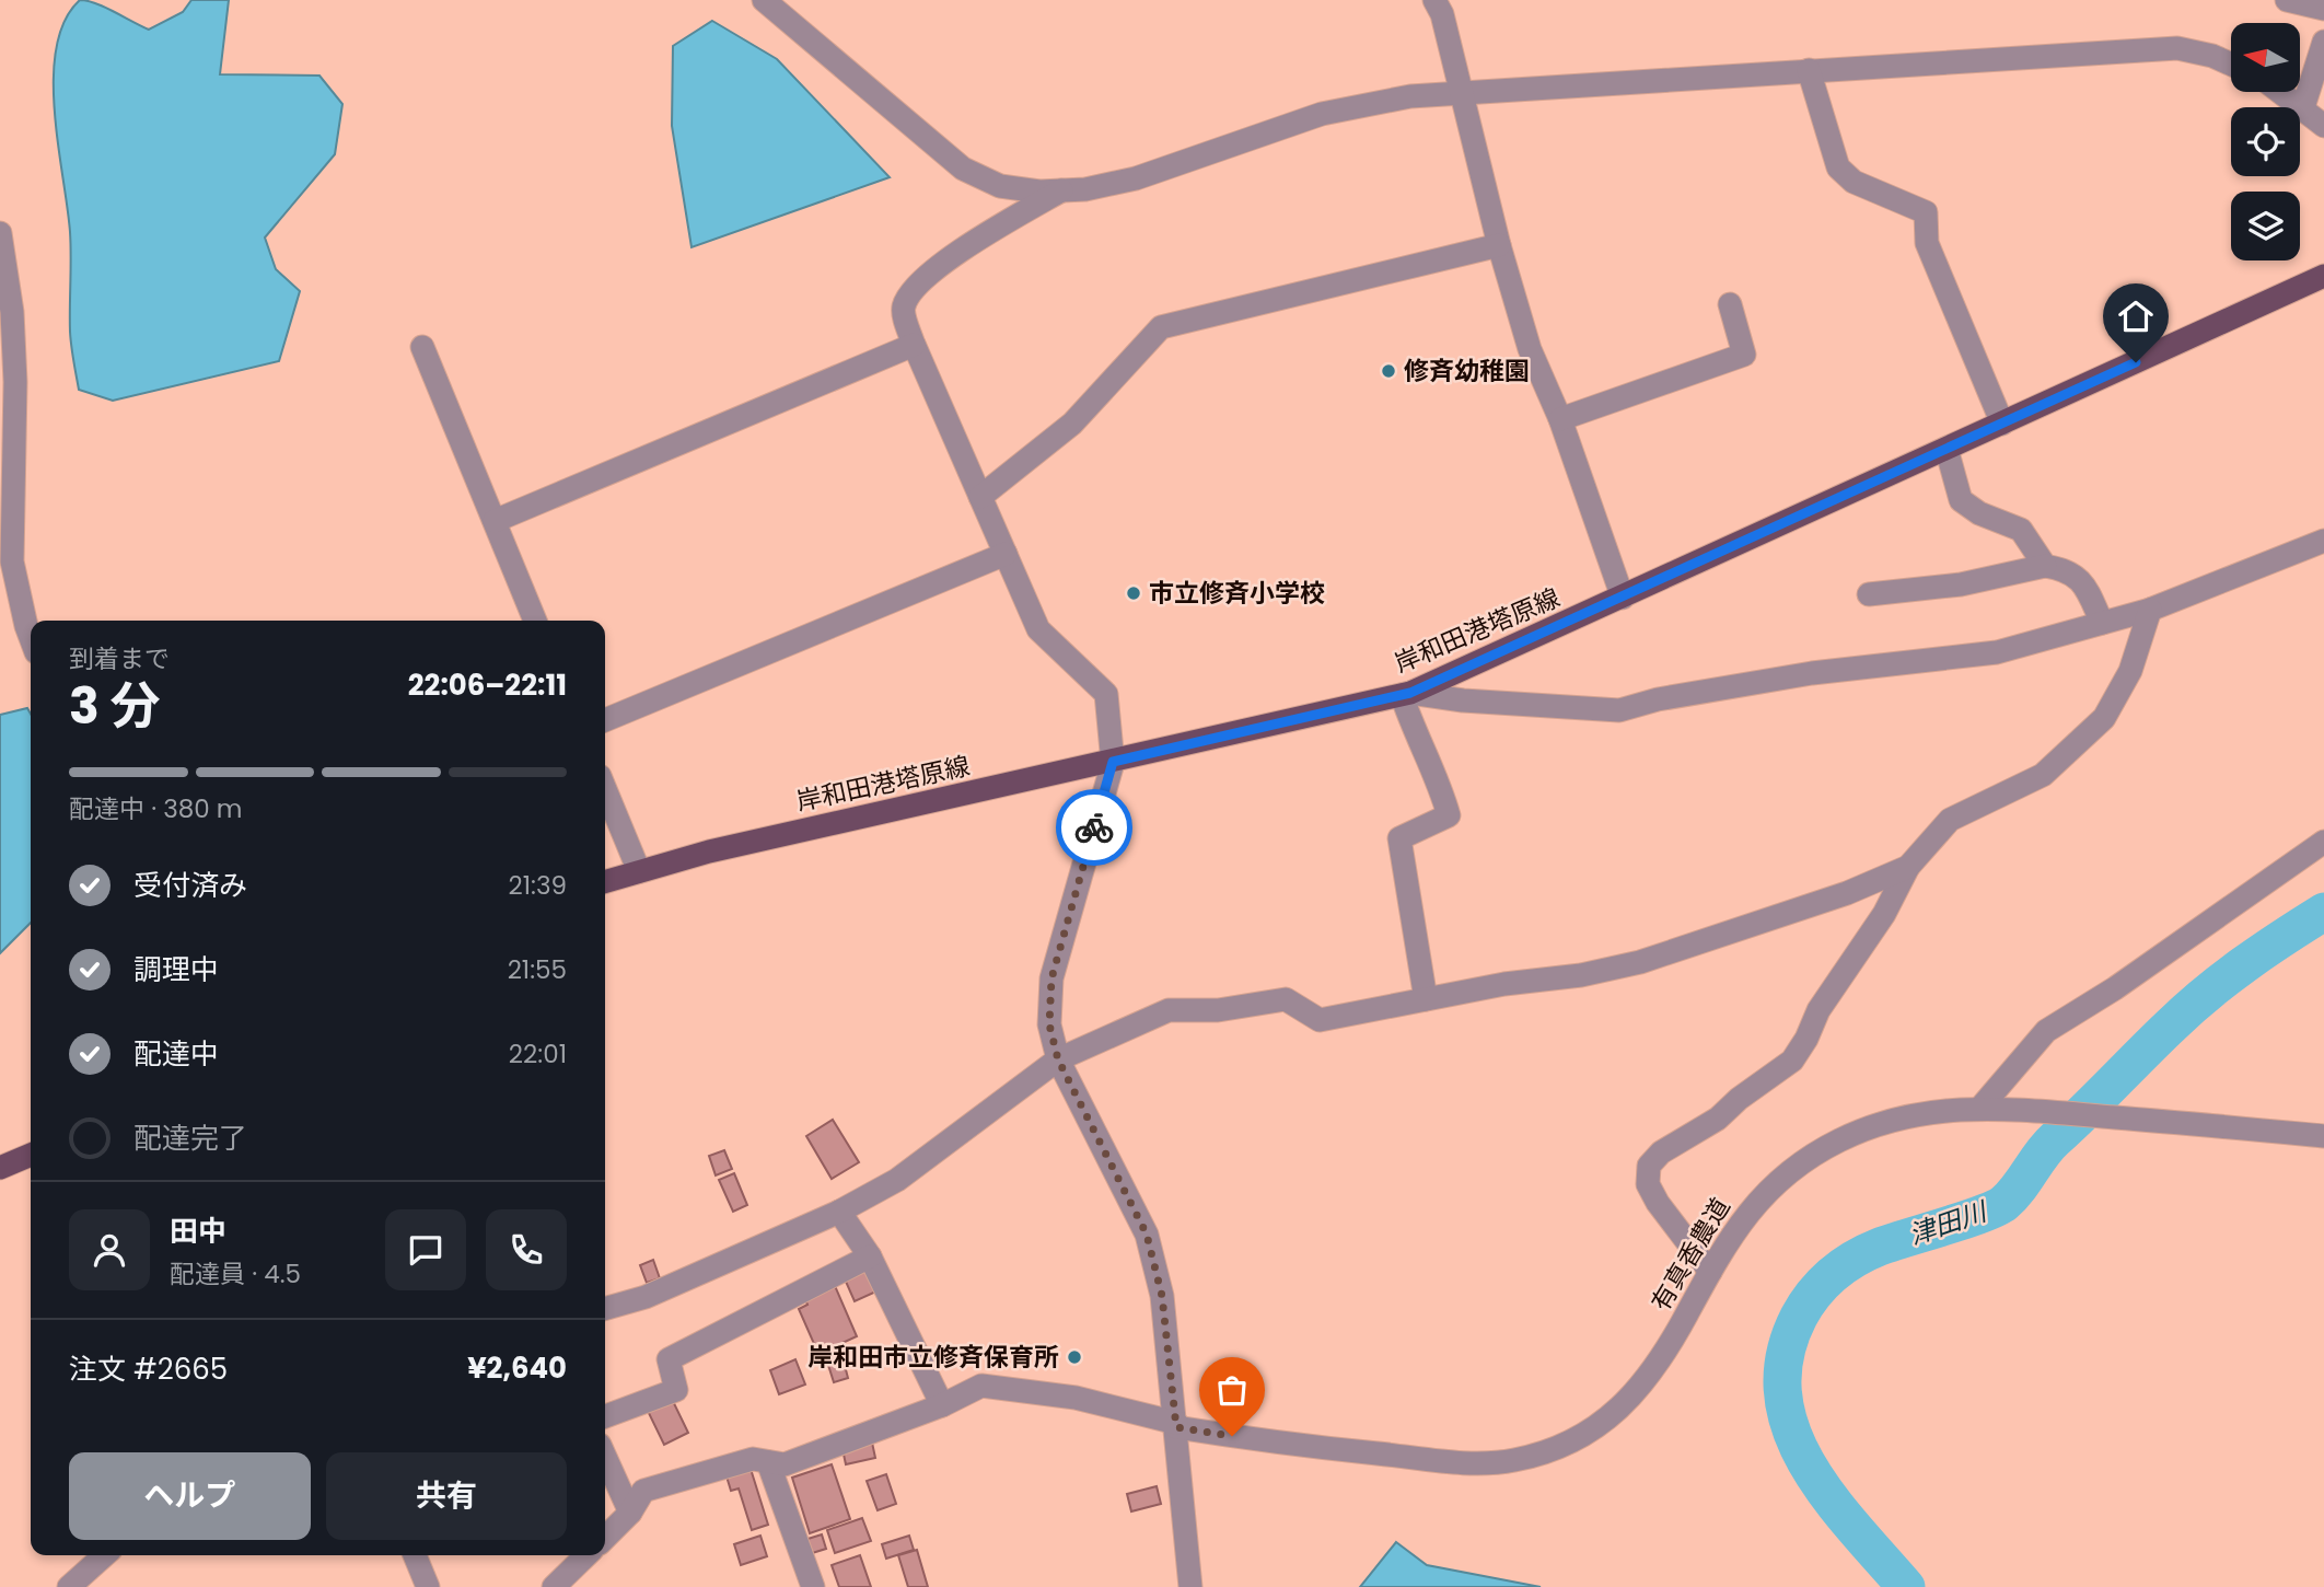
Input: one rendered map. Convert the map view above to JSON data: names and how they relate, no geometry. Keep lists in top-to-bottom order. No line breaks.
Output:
{"streets":{"main road":["岸和田港塔原線"],"street":["有真香農道"]},"water":["津田川"],"places":["修斉幼稚園","市立修斉小学校","岸和田市立修斉保育所"],"north":"left","page":{"heading":["3 分","到着まで","22:06–22:11"],"panel":["田中","配達員 · 4.5","注文 #2665","¥2,640"],"bar":"配達中 · 380 m","list":[["受付済み","21:39"],["調理中","21:55"],["配達中","22:01"],"配達完了"],"buttons":["ヘルプ","共有"]}}
